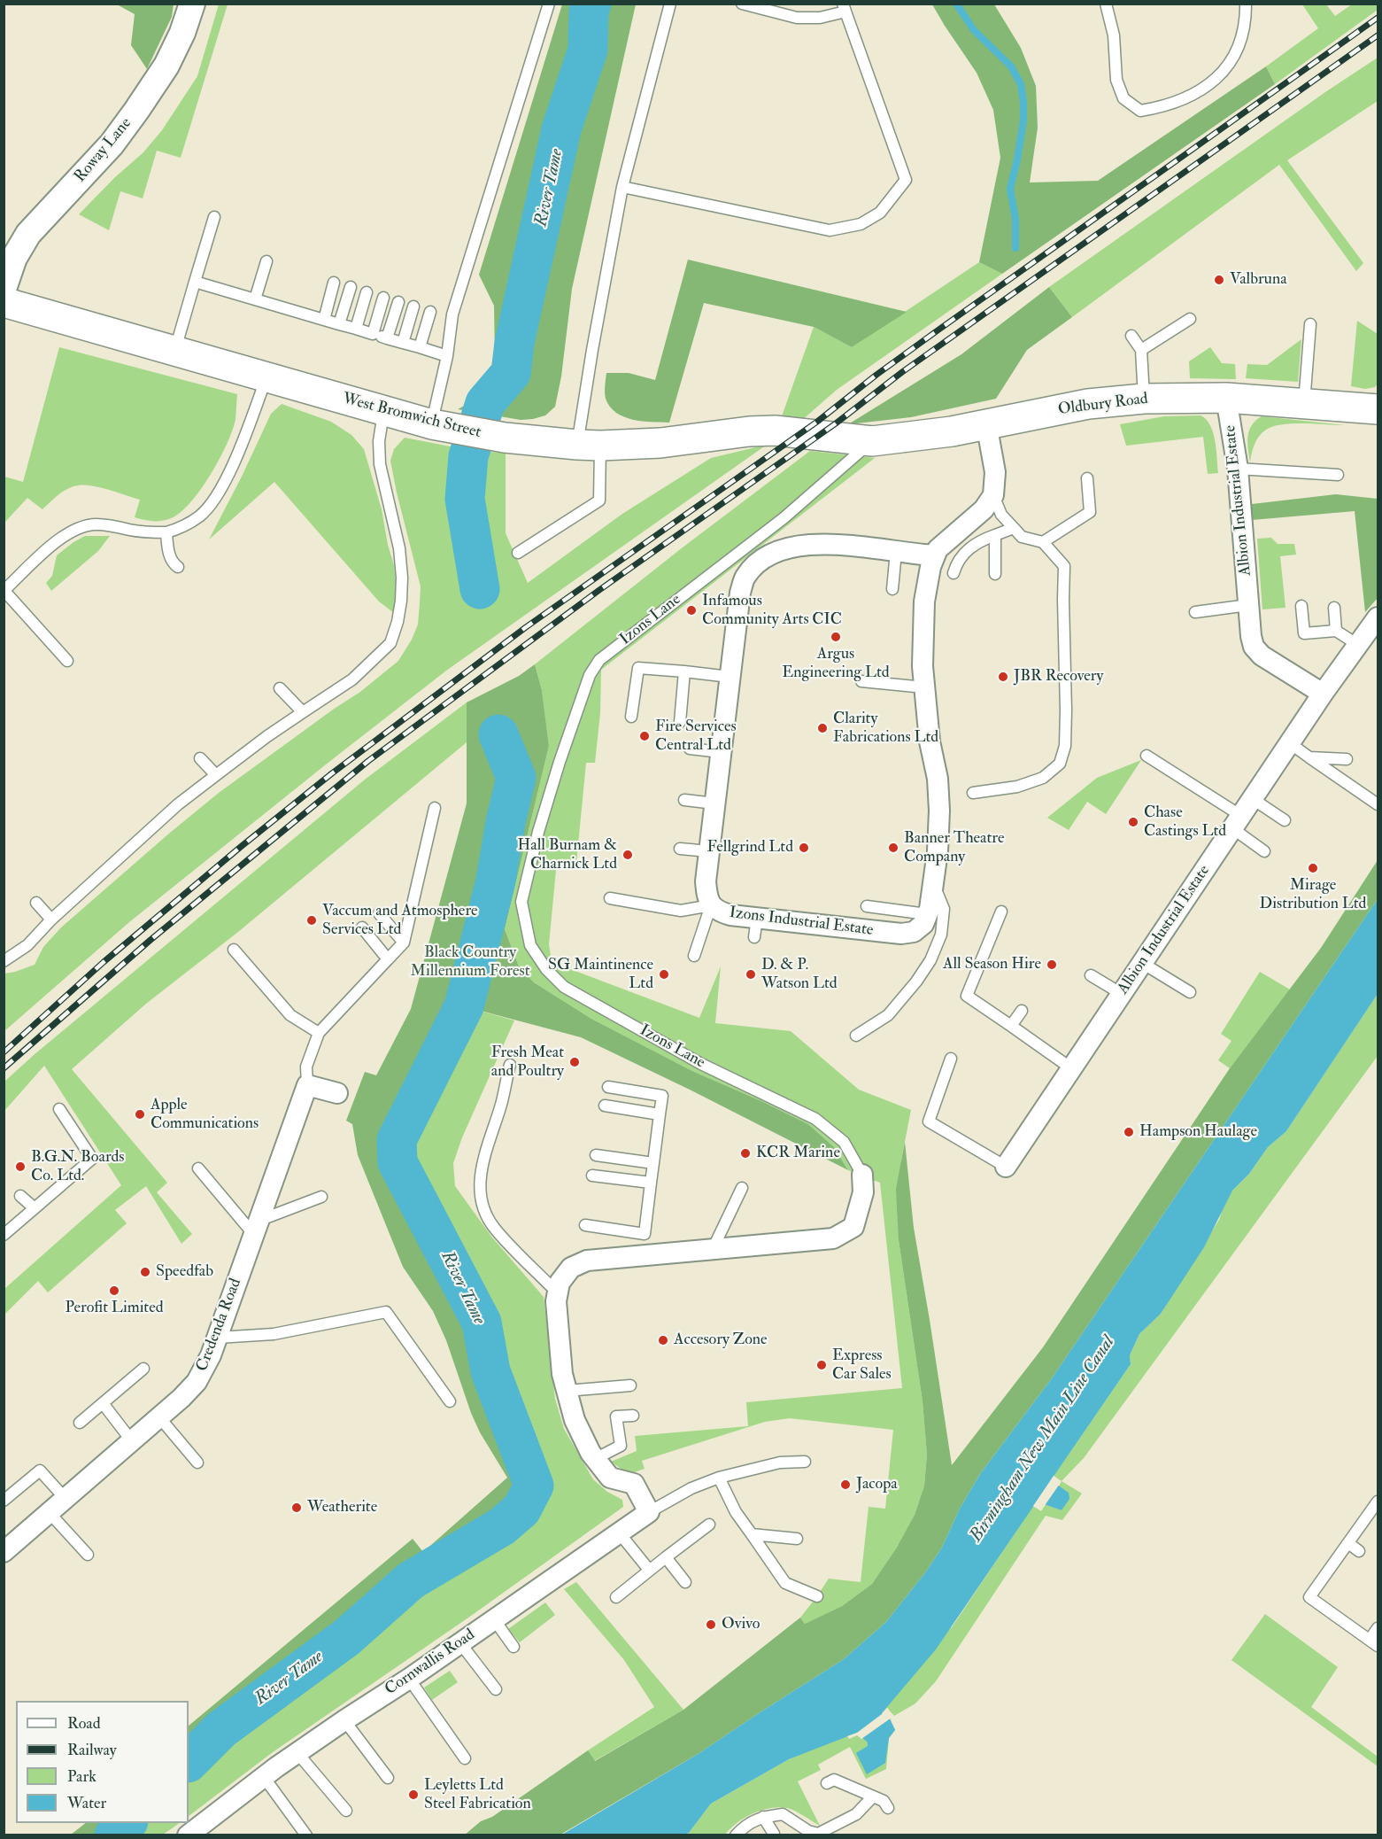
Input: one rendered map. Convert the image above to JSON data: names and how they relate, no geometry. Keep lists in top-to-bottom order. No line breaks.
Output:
{"streets":{"main road":["Oldbury Road","West Bromwich Street"],"street":["Roway Lane","Albion Industrial Estate","Izons Lane","Izons Industrial Estate","Credenda Road","Cornwallis Road"]},"crossings":[["Oldbury Road","West Bromwich Street"],["Oldbury Road","Albion Industrial Estate"],["Oldbury Road","Izons Lane"],["Izons Lane","Cornwallis Road"]],"water":["River Tame","Birmingham New Main Line Canal"],"parks":["Black Country Millennium Forest"],"places":["Valbruna","Infamous Community Arts CIC","Argus Engineering Ltd","JBR Recovery","Clarity Fabrications Ltd","Fire Services Central Ltd","Chase Castings Ltd","Fellgrind Ltd","Banner Theatre Company","Hall Burnam & Charnick Ltd","Mirage Distribution Ltd","Vaccum and Atmosphere Services Ltd","All Season Hire","SG Maintinence Ltd","D. & P. Watson Ltd","Fresh Meat and Poultry","Apple Communications","Hampson Haulage","KCR Marine","B.G.N. Boards Co. Ltd.","Speedfab","Perofit Limited","Accesory Zone","Express Car Sales","Jacopa","Weatherite","Ovivo","Leyletts Ltd Steel Fabrication"],"legend":["Road","Railway","Park","Water"]}
